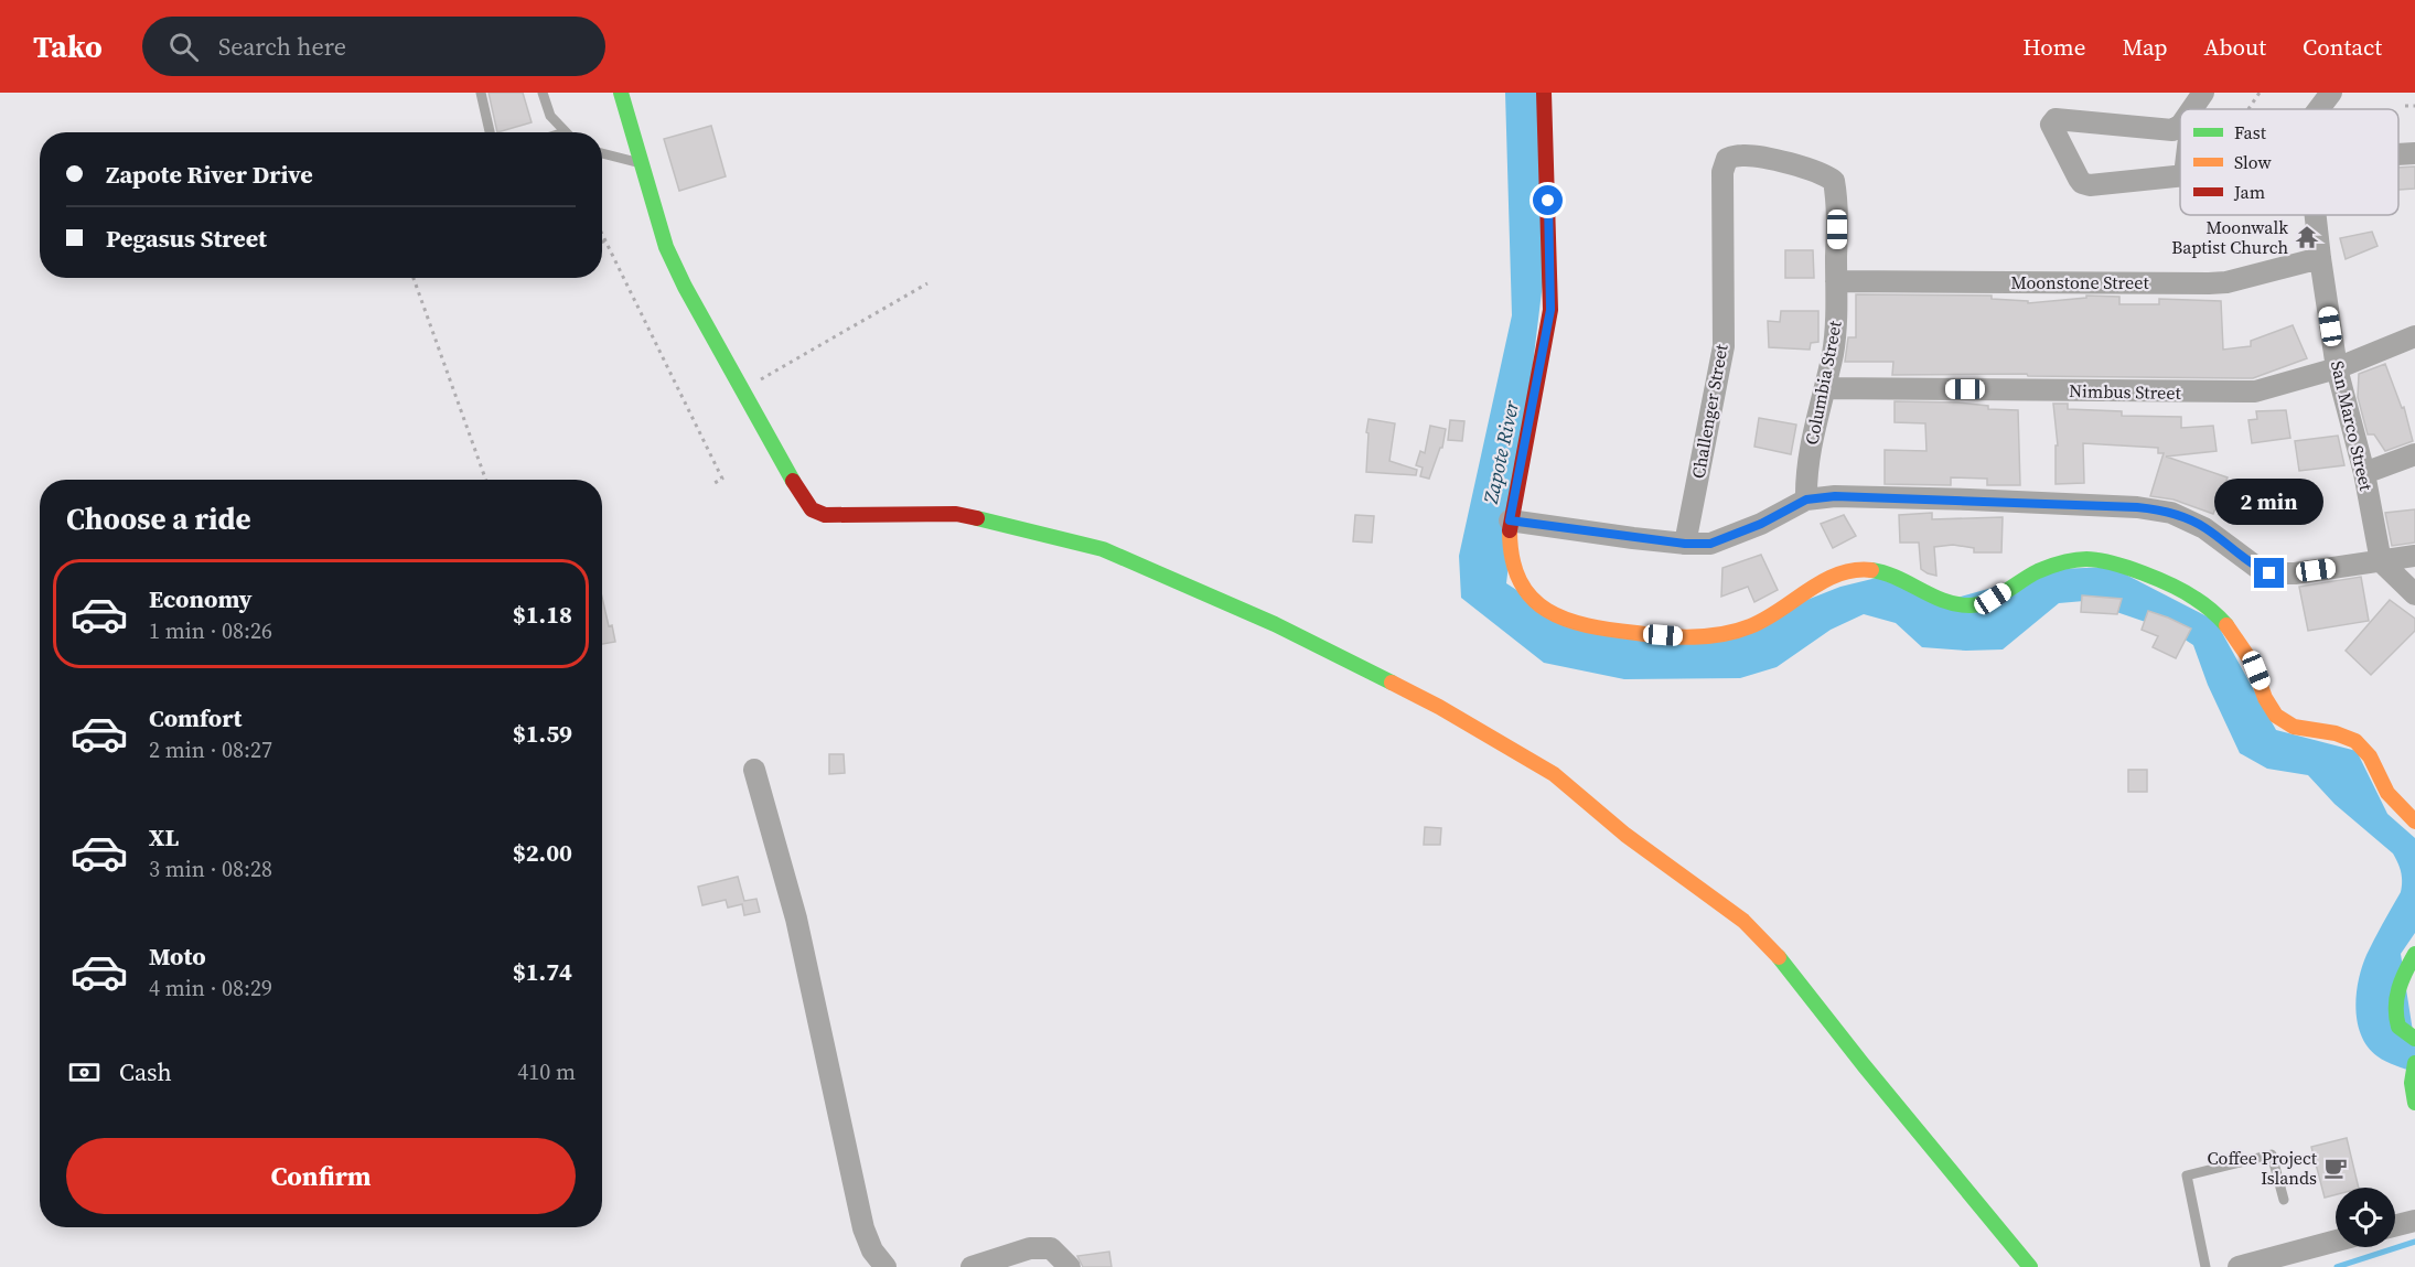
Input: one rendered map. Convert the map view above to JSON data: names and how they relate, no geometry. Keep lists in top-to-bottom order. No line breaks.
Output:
{"streets":{"street":["Moonstone Street","Columbia Street","Nimbus Street","Challenger Street","San Marco Street"]},"crossings":[["Moonstone Street","Columbia Street"],["Moonstone Street","San Marco Street"],["Columbia Street","Nimbus Street"],["Columbia Street","Challenger Street"],["Nimbus Street","San Marco Street"]],"water":["Zapote River"],"places":{"temple":["Moonwalk Baptist Church"],"cafe":["Coffee Project Islands"]},"legend":["Fast","Slow","Jam"],"page":{"header":"Tako","search":"Search here","nav":["Home","Map","About","Contact"],"banner":["Zapote River Drive","Pegasus Street"],"bubble":"2 min","heading":"Choose a ride","list":[{"name":"Economy","note":"1 min · 08:26","value":"$1.18"},{"name":"Comfort","note":"2 min · 08:27","value":"$1.59"},{"name":"XL","note":"3 min · 08:28","value":"$2.00"},{"name":"Moto","note":"4 min · 08:29","value":"$1.74"}],"pay":["Cash","410 m"],"buttons":"Confirm"}}
